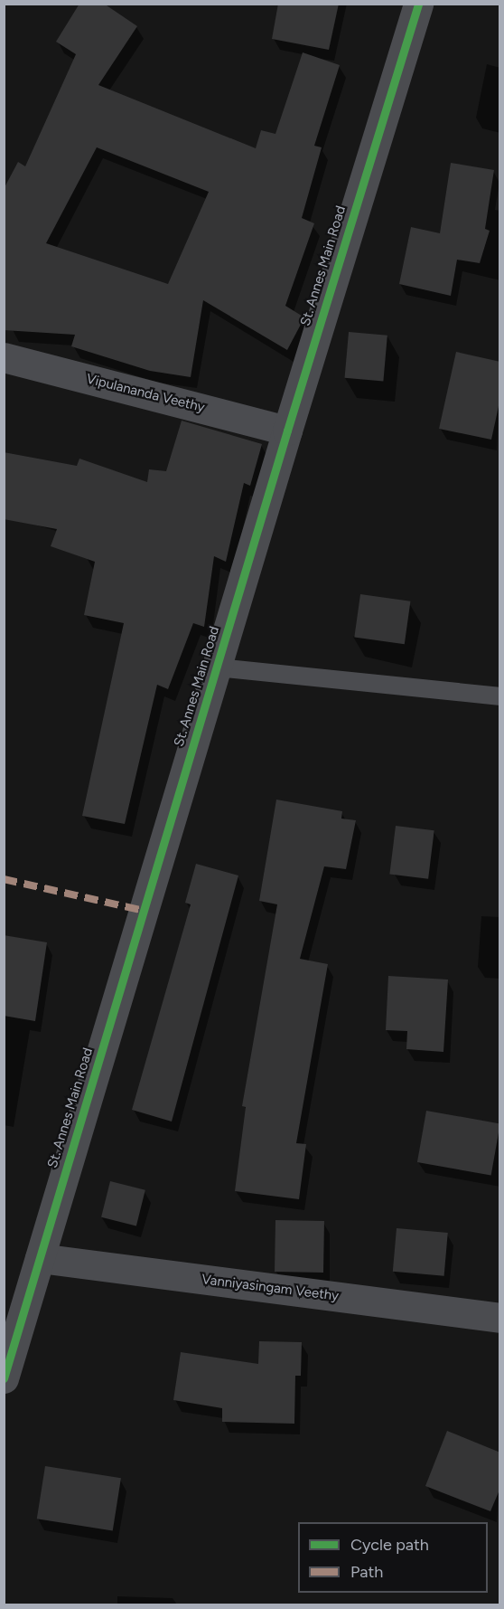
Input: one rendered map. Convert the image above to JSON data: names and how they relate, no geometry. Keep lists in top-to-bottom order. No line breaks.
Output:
{"streets":{"street":["St. Annes Main Road","Vipulananda Veethy","Vanniyasingam Veethy"]},"crossings":[["St. Annes Main Road","Vipulananda Veethy"],["St. Annes Main Road","Vanniyasingam Veethy"]],"legend":["Cycle path","Path"]}
